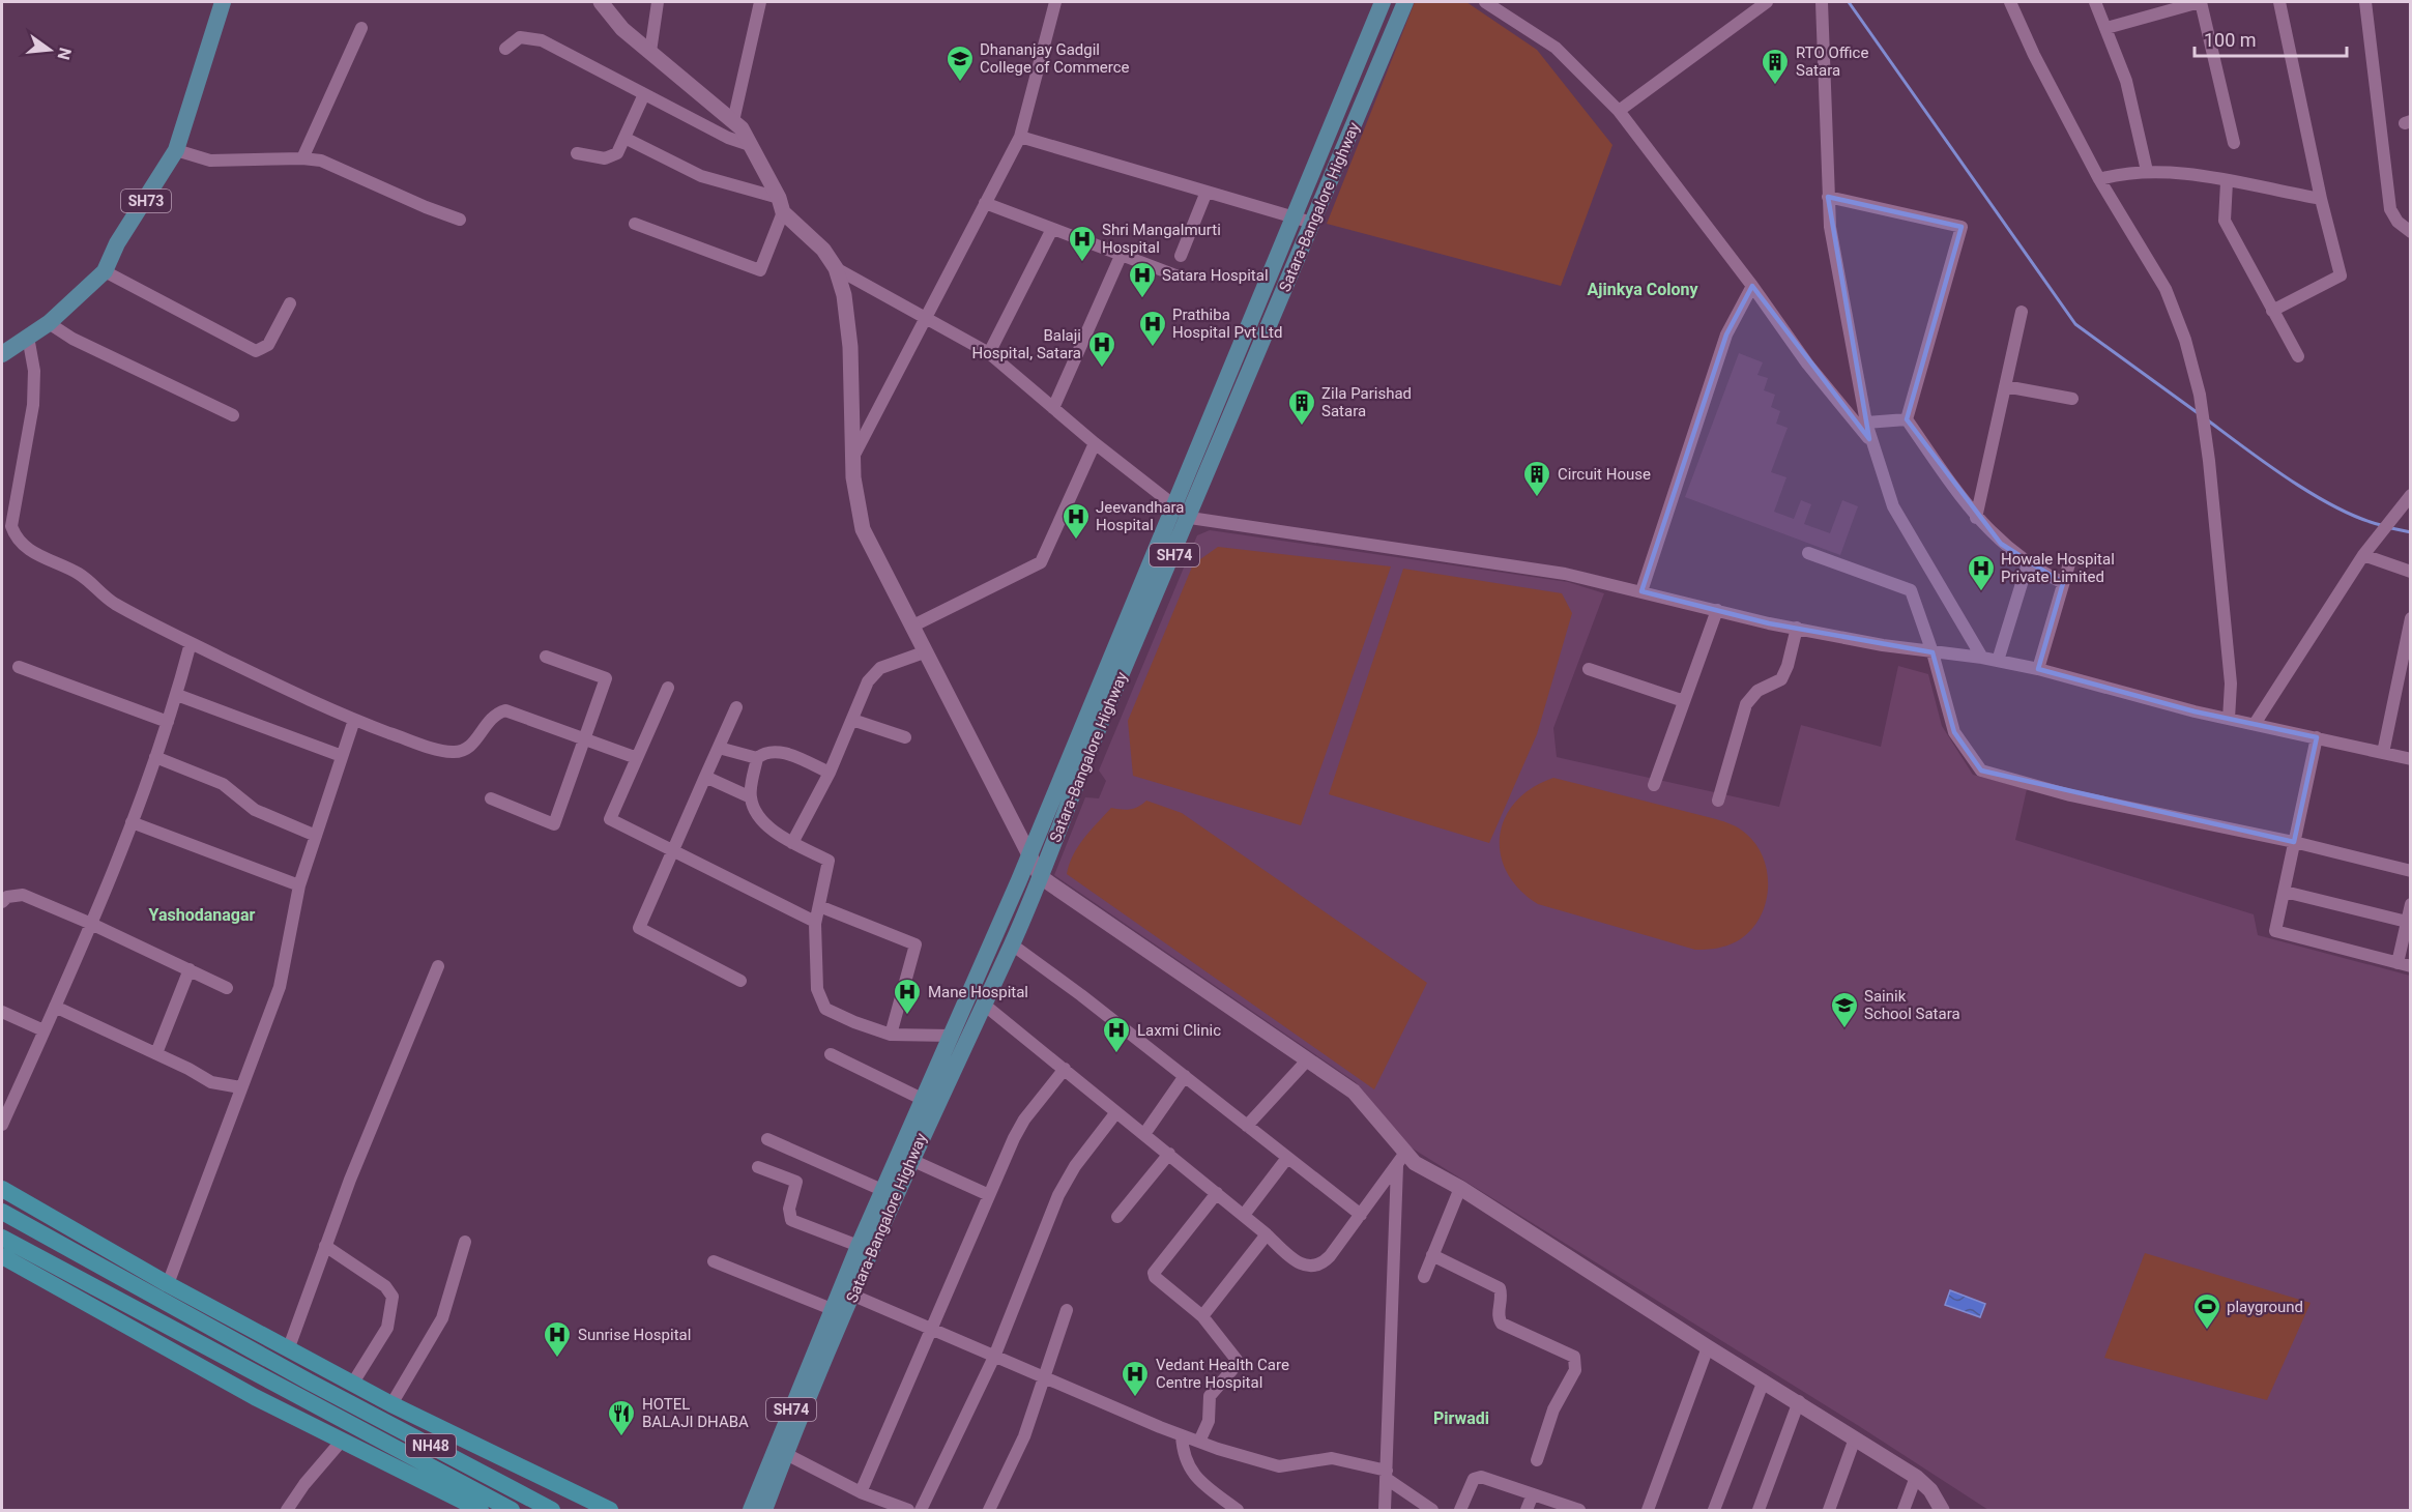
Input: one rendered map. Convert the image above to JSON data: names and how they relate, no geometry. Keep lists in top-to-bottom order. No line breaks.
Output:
{"streets":{"highway":["NH48"],"main road":["SH73","Satara-Bangalore Highway","SH74"]},"districts":["Ajinkya Colony","Yashodanagar","Pirwadi"],"places":{"school or university":["Dhananjay Gadgil College of Commerce","Sainik School Satara"],"building":["RTO Office Satara","Zila Parishad Satara","Circuit House"],"hospital":["Shri Mangalmurti Hospital","Satara Hospital","Prathiba Hospital Pvt Ltd","Balaji Hospital, Satara","Jeevandhara Hospital","Howale Hospital Private Limited","Mane Hospital","Laxmi Clinic","Sunrise Hospital","Vedant Health Care Centre Hospital"],"sports":["playground"],"restaurant":["HOTEL BALAJI DHABA"]},"scale_bar":"100 m","north":"right"}
